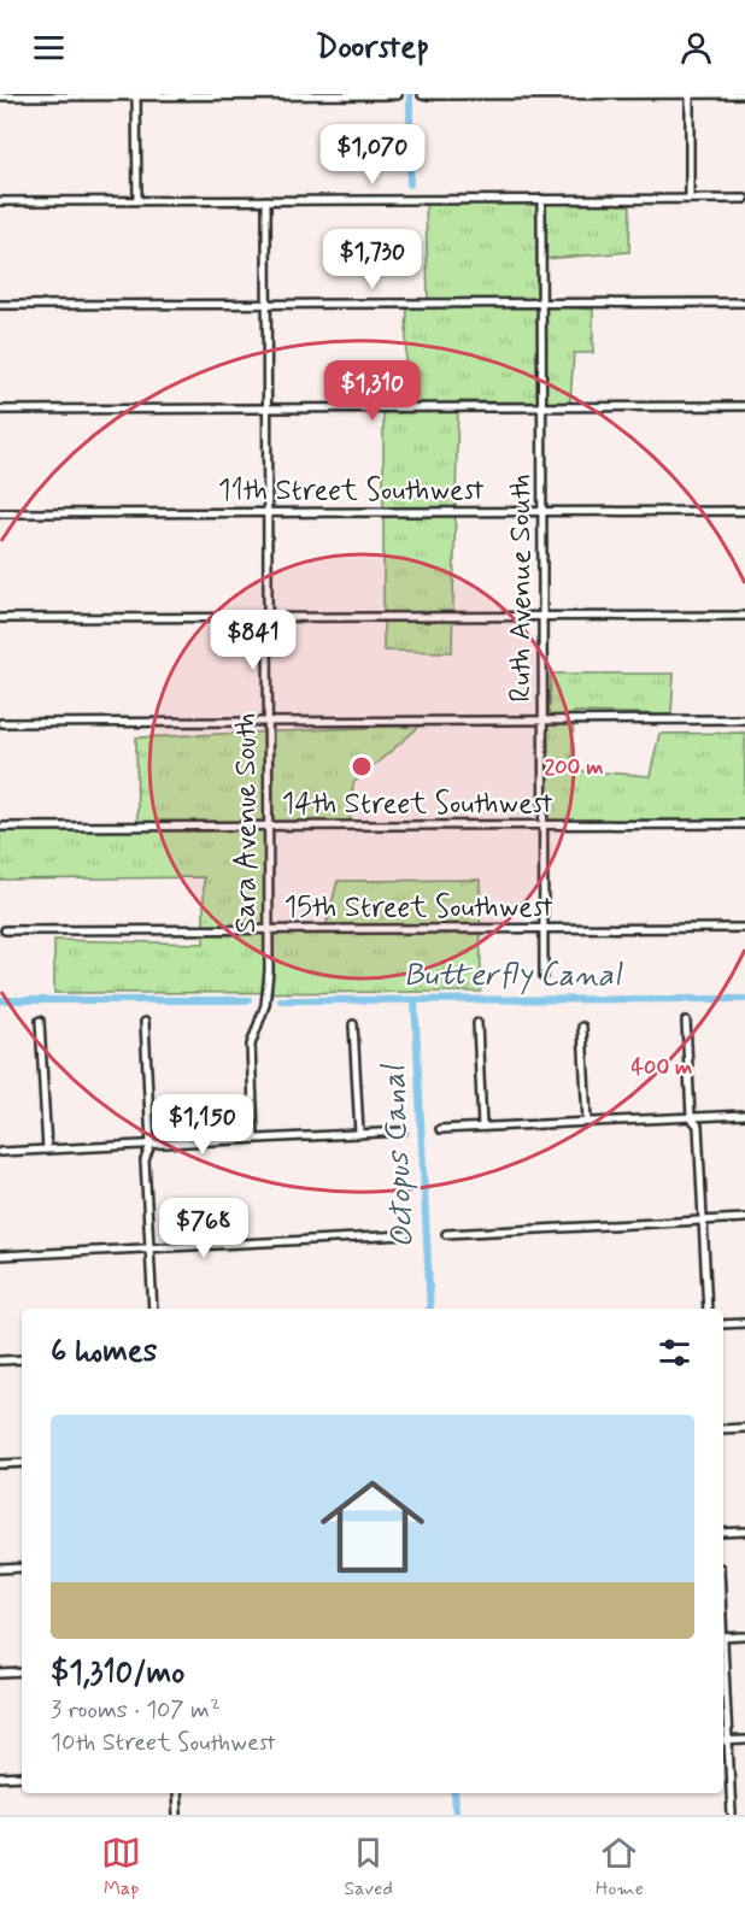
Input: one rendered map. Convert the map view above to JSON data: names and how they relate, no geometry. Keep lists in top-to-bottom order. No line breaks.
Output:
{"streets":{"street":["11th Street Southwest","Ruth Avenue South","14th Street Southwest","Sara Avenue South","15th Street Southwest"]},"crossings":[["11th Street Southwest","Ruth Avenue South"],["11th Street Southwest","Sara Avenue South"],["Ruth Avenue South","14th Street Southwest"],["Ruth Avenue South","15th Street Southwest"],["14th Street Southwest","Sara Avenue South"],["Sara Avenue South","15th Street Southwest"]],"water":["Butterfly Canal","Octopus Canal"],"page":{"header":"Doorstep","price":["$1,070","$1,730","$1,310","$841","$1,150","$768"],"heading":"6 homes","list":[{"name":"$1,310/mo","note":"3 rooms · 107 m² · 10th Street Southwest"}],"tabs":["Map","Saved","Home"]},"rings":["200 m","400 m"]}
